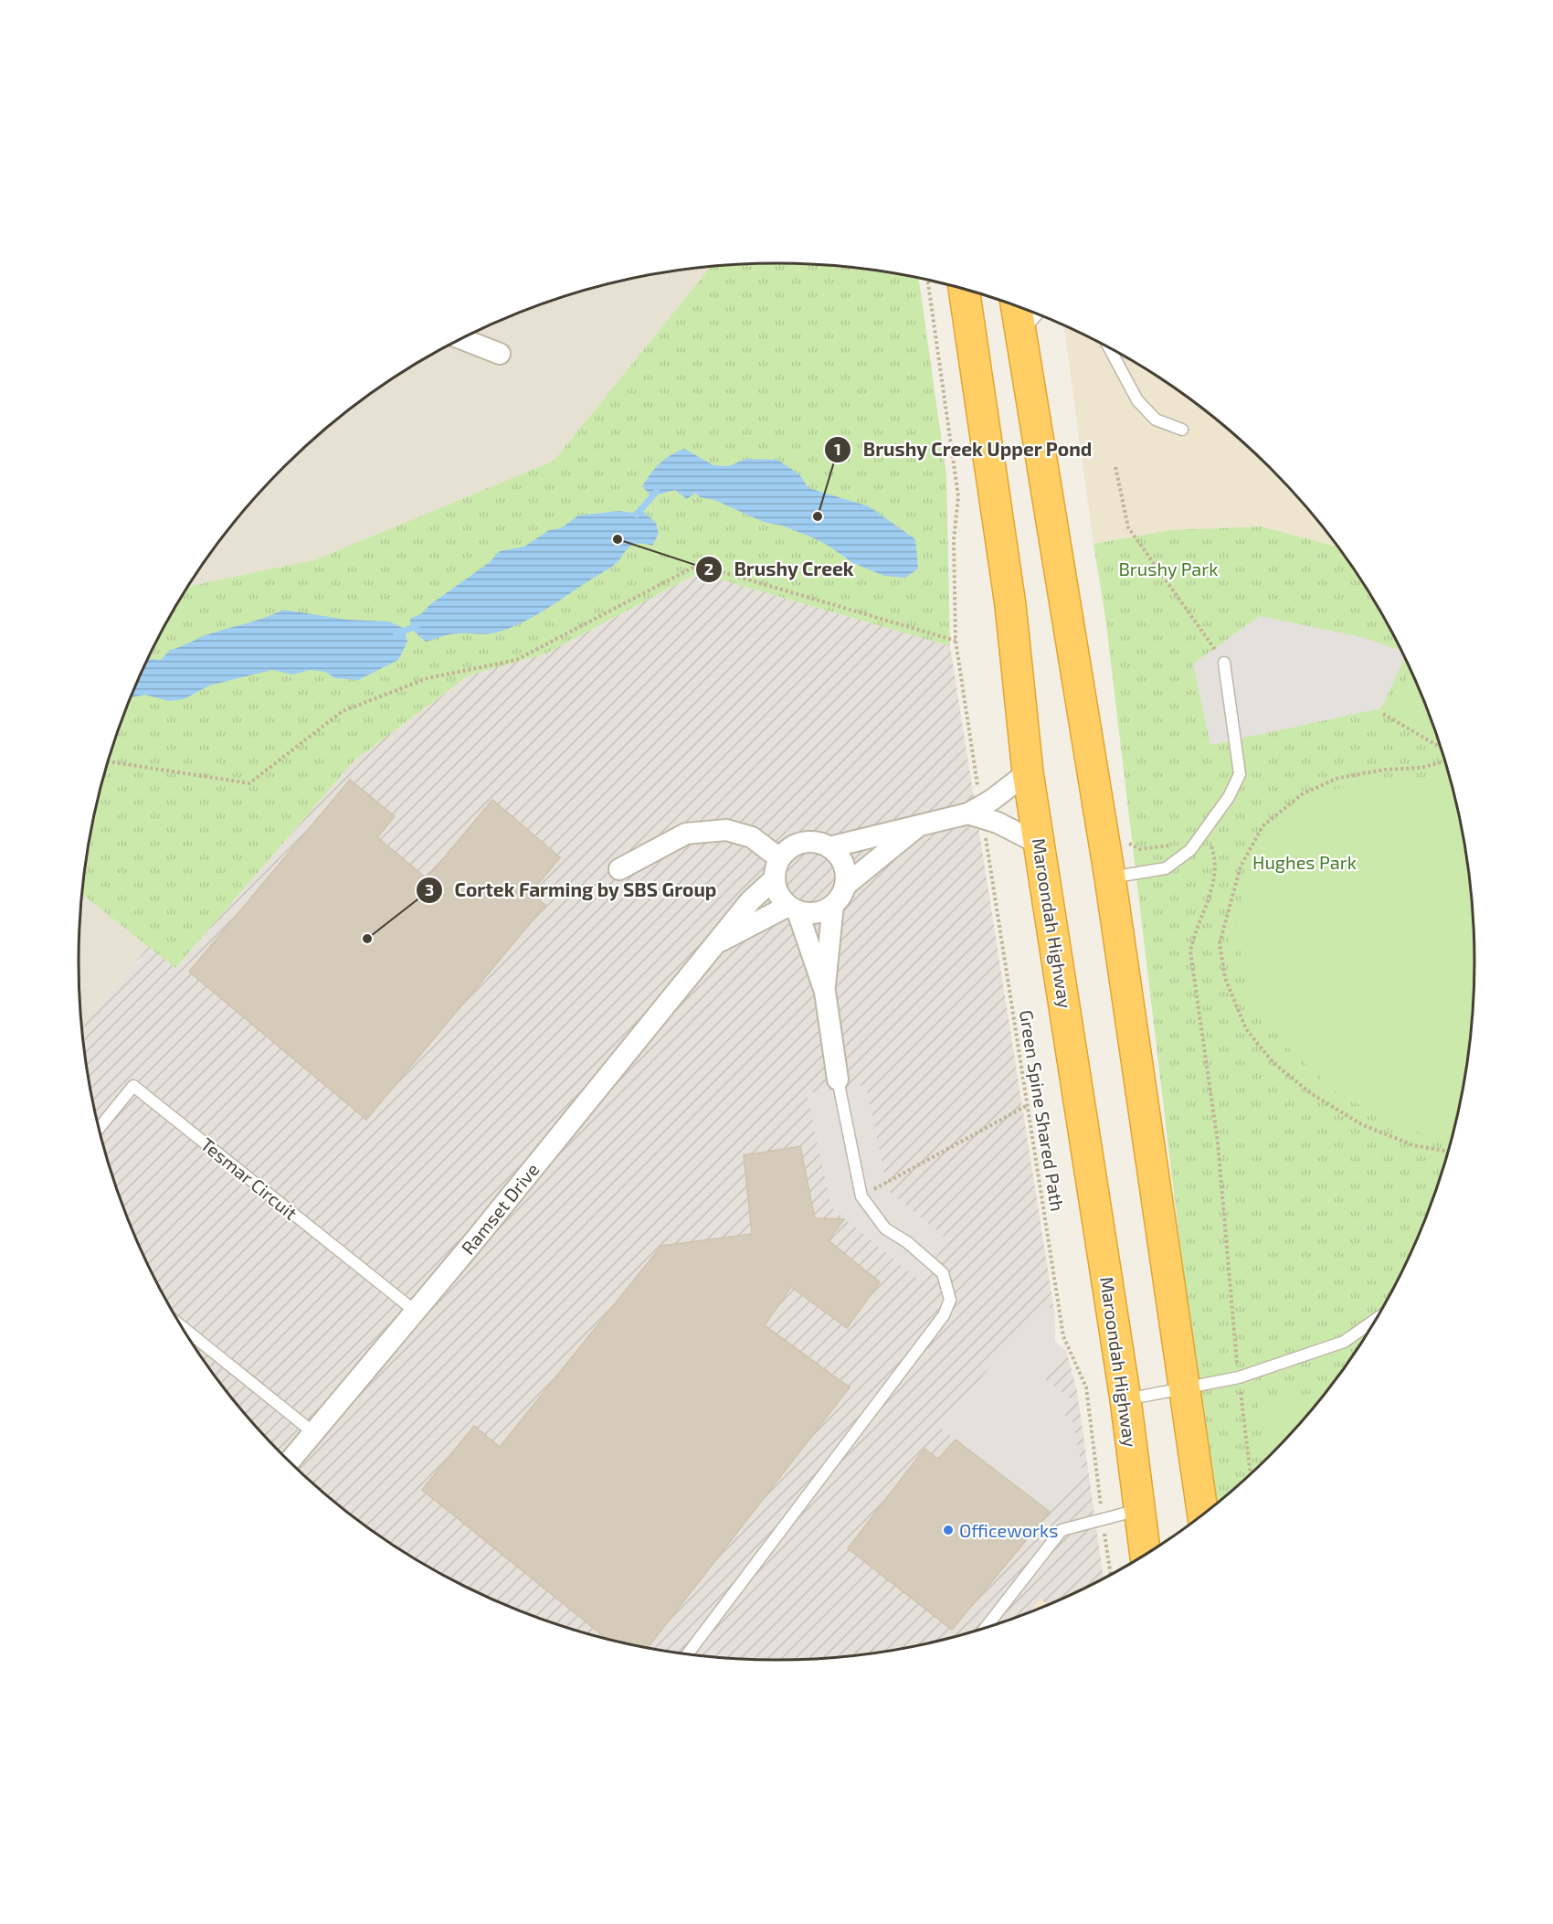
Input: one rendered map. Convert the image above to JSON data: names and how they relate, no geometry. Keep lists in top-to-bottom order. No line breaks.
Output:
{"streets":{"highway":["Maroondah Highway"],"street":["Ramset Drive"],"lane":["Tesmar Circuit"],"path":["Green Spine Shared Path"]},"crossings":[["Tesmar Circuit","Ramset Drive"]],"parks":["Brushy Park","Hughes Park"],"places":["Brushy Creek Upper Pond","Brushy Creek","Cortek Farming by SBS Group","Officeworks"]}
